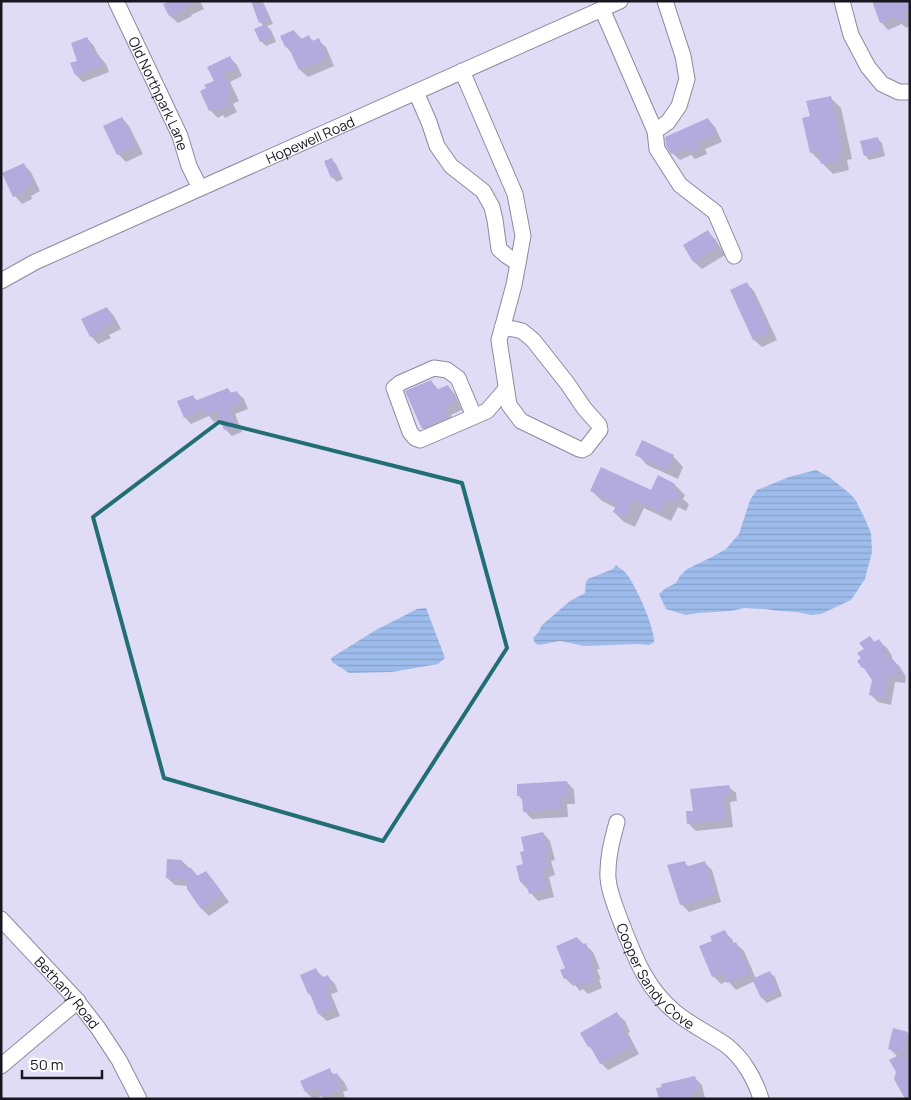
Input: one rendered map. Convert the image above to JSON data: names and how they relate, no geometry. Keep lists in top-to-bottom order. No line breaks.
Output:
{"streets":{"street":["Old Northpark Lane","Hopewell Road","Cooper Sandy Cove","Bethany Road"]},"crossings":[["Old Northpark Lane","Hopewell Road"]],"scale_bar":"50 m"}
